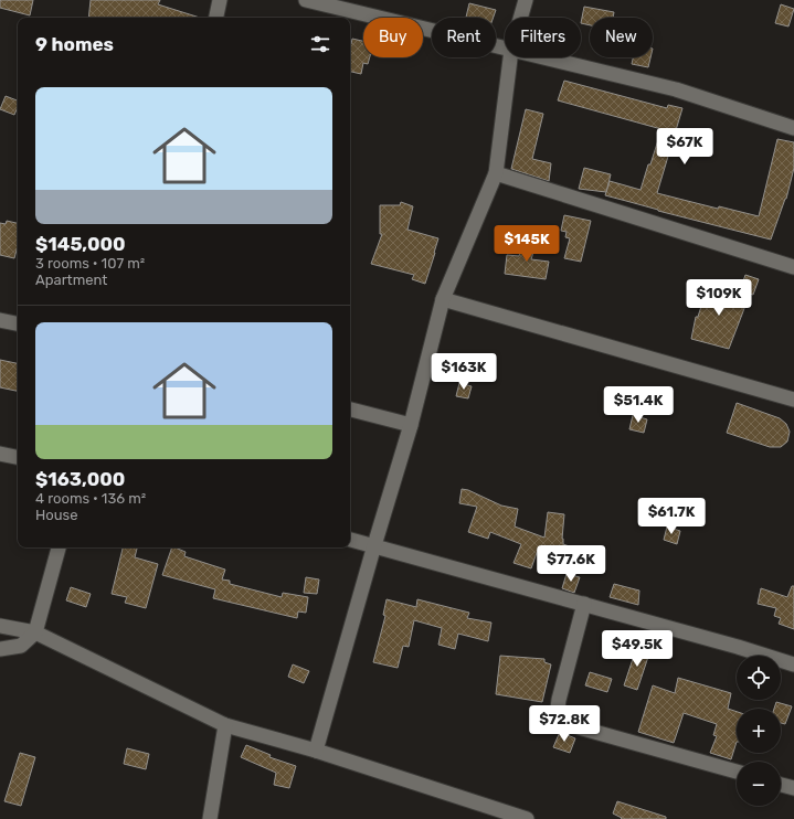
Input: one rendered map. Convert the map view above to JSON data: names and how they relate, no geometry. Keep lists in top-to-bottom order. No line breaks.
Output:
{"page":{"chip":["Buy","Rent","Filters","New"],"heading":"9 homes","list":[{"name":"$145,000","note":"3 rooms · 107 m² · Apartment"},{"name":"$163,000","note":"4 rooms · 136 m² · House"}],"price":["$67K","$145K","$109K","$163K","$51.4K","$61.7K","$77.6K","$49.5K","$72.8K"],"map_buttons":["+","−"]}}
